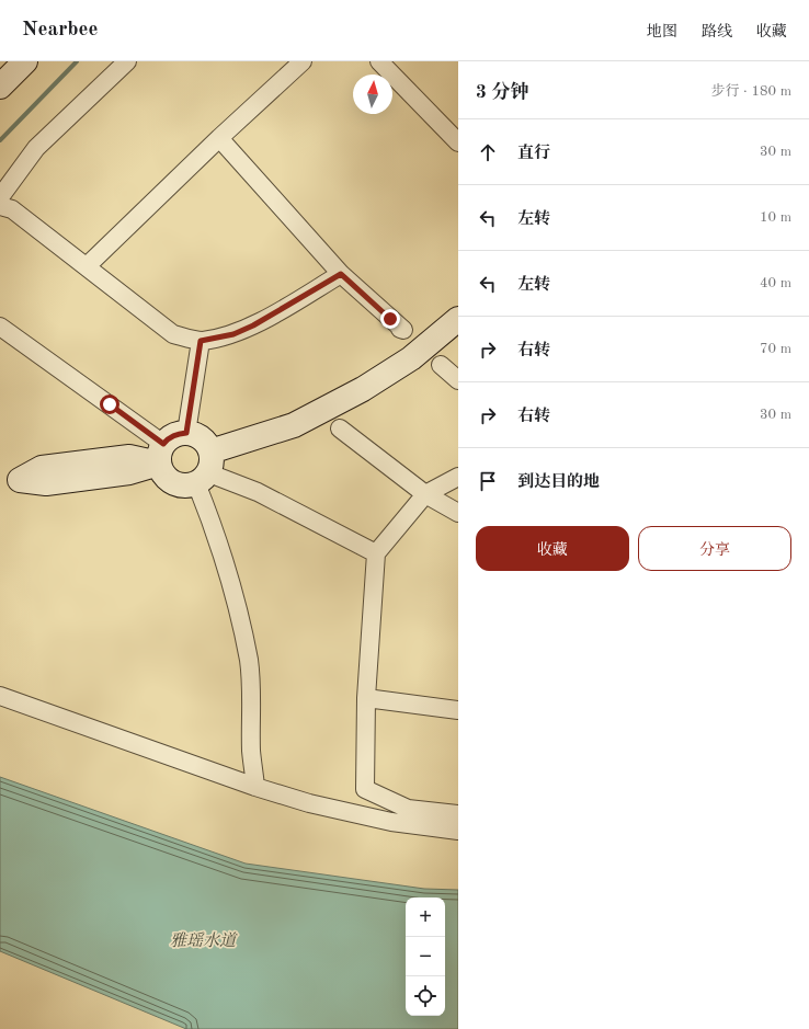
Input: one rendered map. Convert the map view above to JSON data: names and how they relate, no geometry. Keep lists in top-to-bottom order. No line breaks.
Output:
{"water":["雅瑶水道"],"north":"top","page":{"header":"Nearbee","nav":["地图","路线","收藏"],"heading":["3 分钟","步行 · 180 m"],"list":[["直行","30 m"],["左转","10 m"],["左转","40 m"],["右转","70 m"],["右转","30 m"],"到达目的地"],"buttons":["收藏","分享"],"map_buttons":["+","−"]}}
